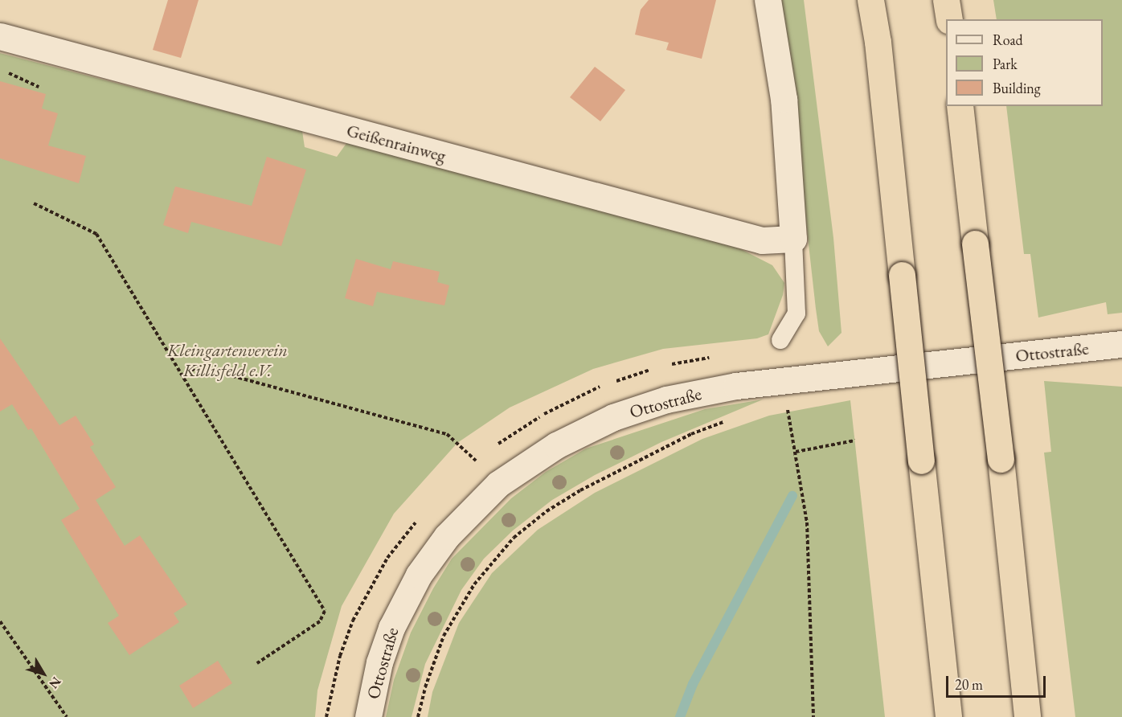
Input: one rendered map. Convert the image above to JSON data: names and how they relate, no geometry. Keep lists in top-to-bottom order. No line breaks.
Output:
{"streets":{"street":["Geißenrainweg","Ottostraße"]},"parks":["Kleingartenverein Killisfeld e.V."],"legend":["Road","Park","Building"],"scale_bar":"20 m","north":"bottom right"}
